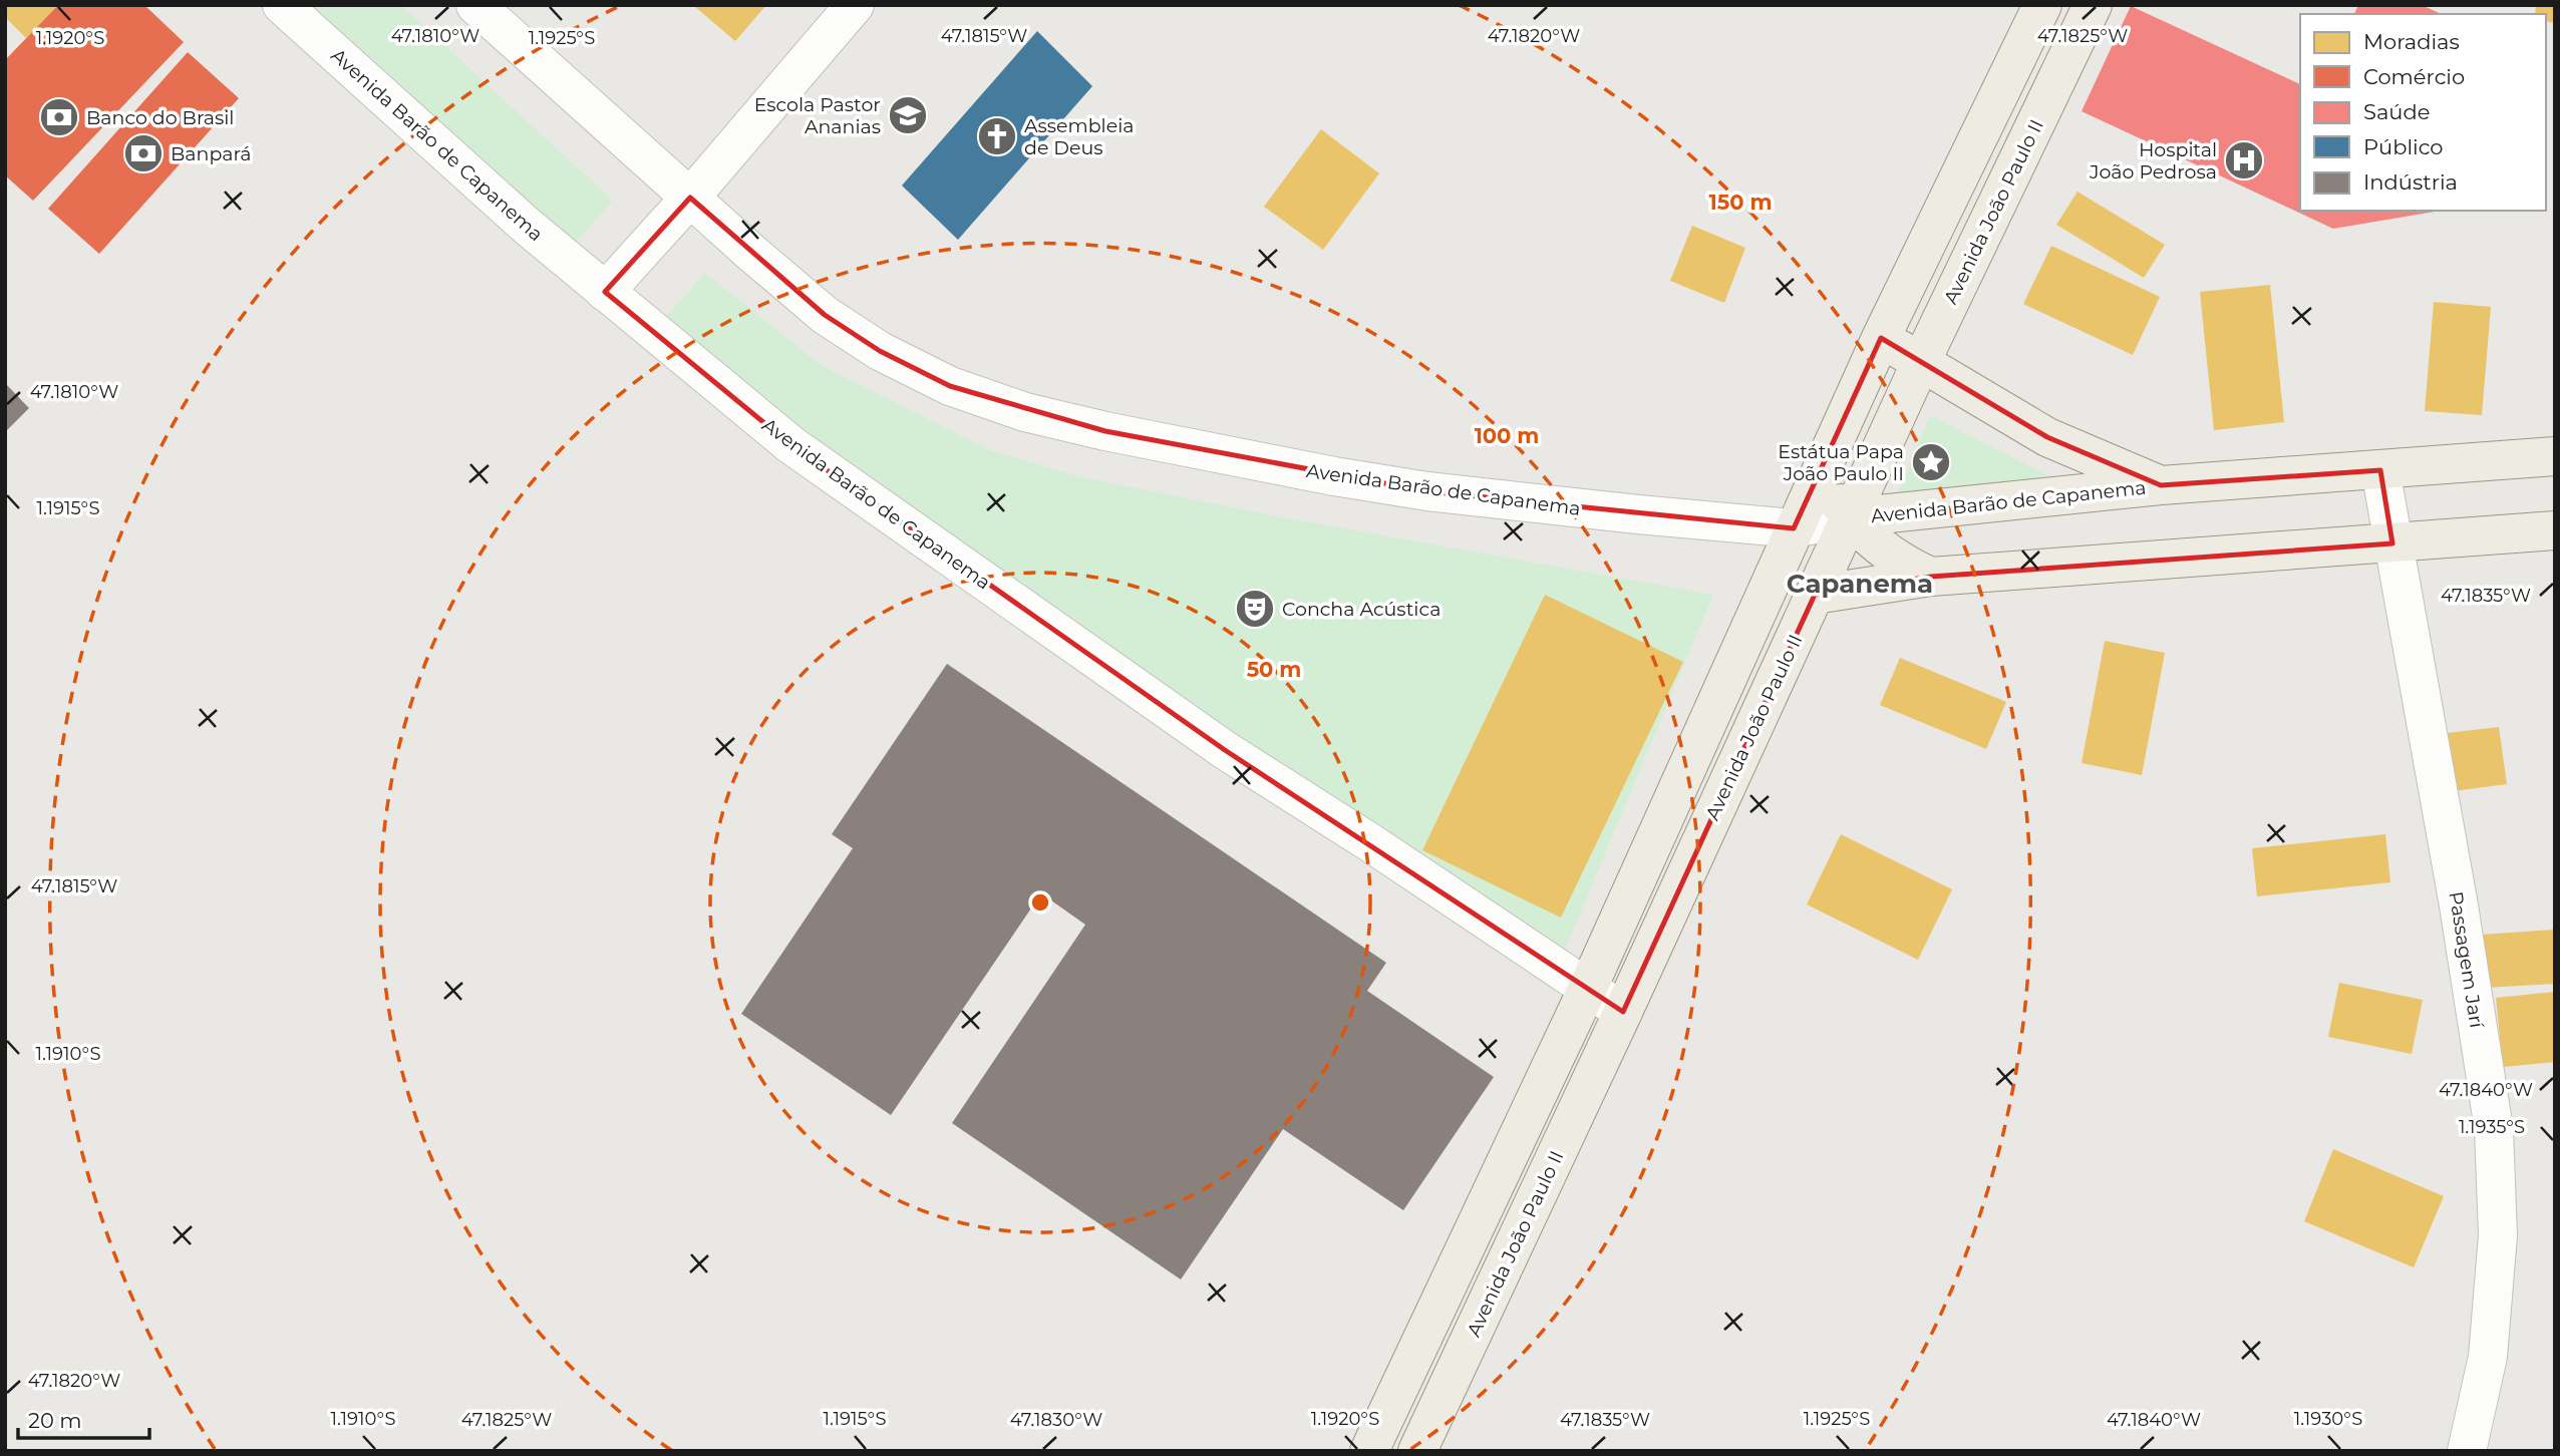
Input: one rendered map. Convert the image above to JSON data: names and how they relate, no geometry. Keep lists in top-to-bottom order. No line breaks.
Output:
{"streets":{"main road":["Avenida Barão de Capanema","Avenida João Paulo II"],"street":["Passagem Jarí"]},"crossings":[["Avenida Barão de Capanema","Avenida João Paulo II"],["Avenida Barão de Capanema","Passagem Jarí"]],"districts":["Capanema"],"places":{"school or university":["Escola Pastor Ananias"],"bank":["Banco do Brasil","Banpará"],"church":["Assembleia de Deus"],"hospital":["Hospital João Pedrosa"],"place":["Estátua Papa João Paulo II"],"theatre":["Concha Acústica"]},"legend":["Moradias","Comércio","Saúde","Público","Indústria"],"scale_bar":"20 m","coordinates":["47.1810°W","47.1815°W","47.1820°W","47.1825°W","1.1920°S","1.1925°S","1.1915°S","47.1835°W","1.1910°S","47.1840°W","1.1935°S","1.1930°S","47.1830°W"],"rings":["150 m","100 m","50 m"]}
